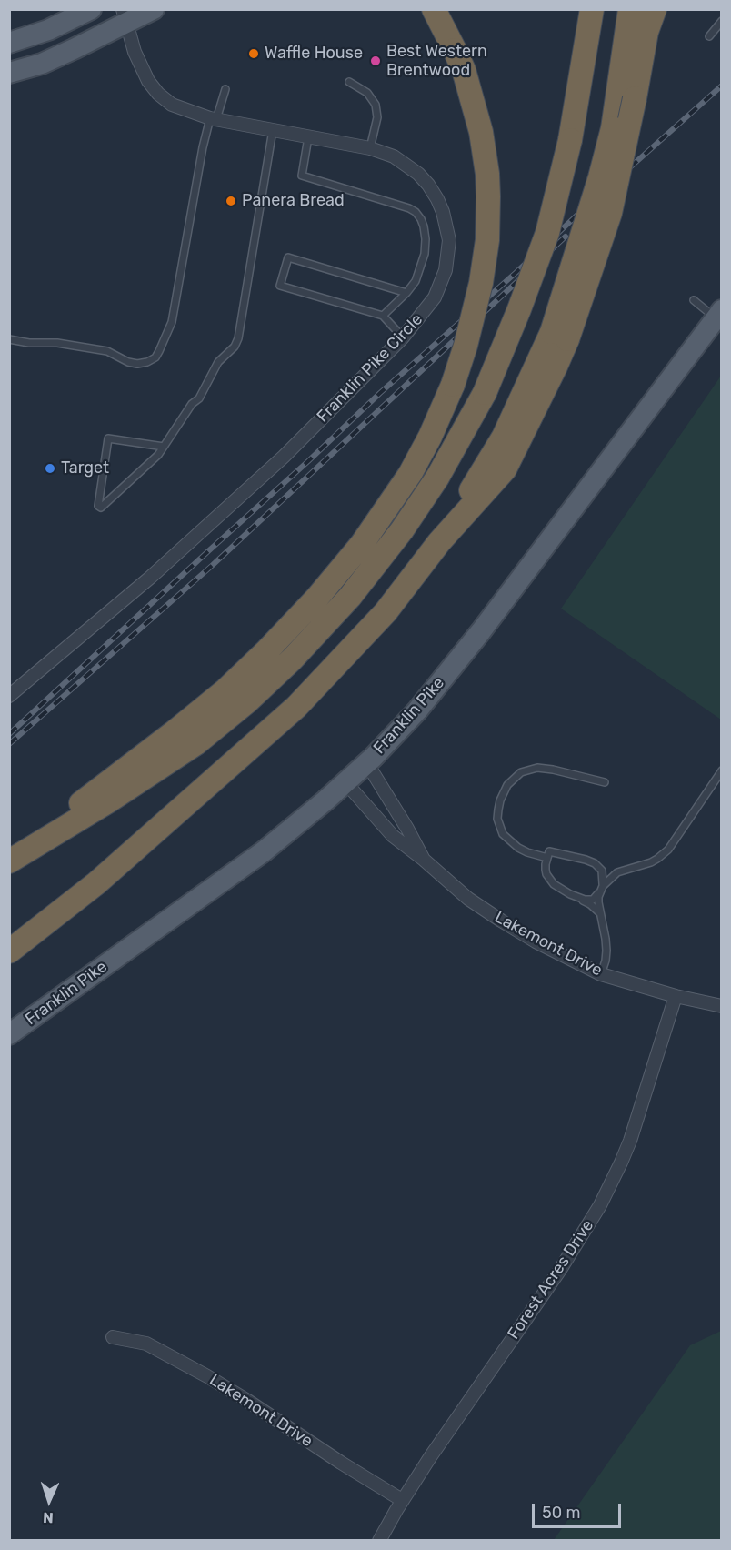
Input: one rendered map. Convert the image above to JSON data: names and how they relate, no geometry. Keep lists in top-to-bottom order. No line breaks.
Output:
{"streets":{"main road":["Franklin Pike"],"street":["Franklin Pike Circle","Lakemont Drive","Forest Acres Drive"]},"crossings":[["Franklin Pike","Lakemont Drive"],["Lakemont Drive","Forest Acres Drive"]],"places":["Waffle House","Best Western Brentwood","Panera Bread","Target"],"scale_bar":"50 m","north":"bottom"}
